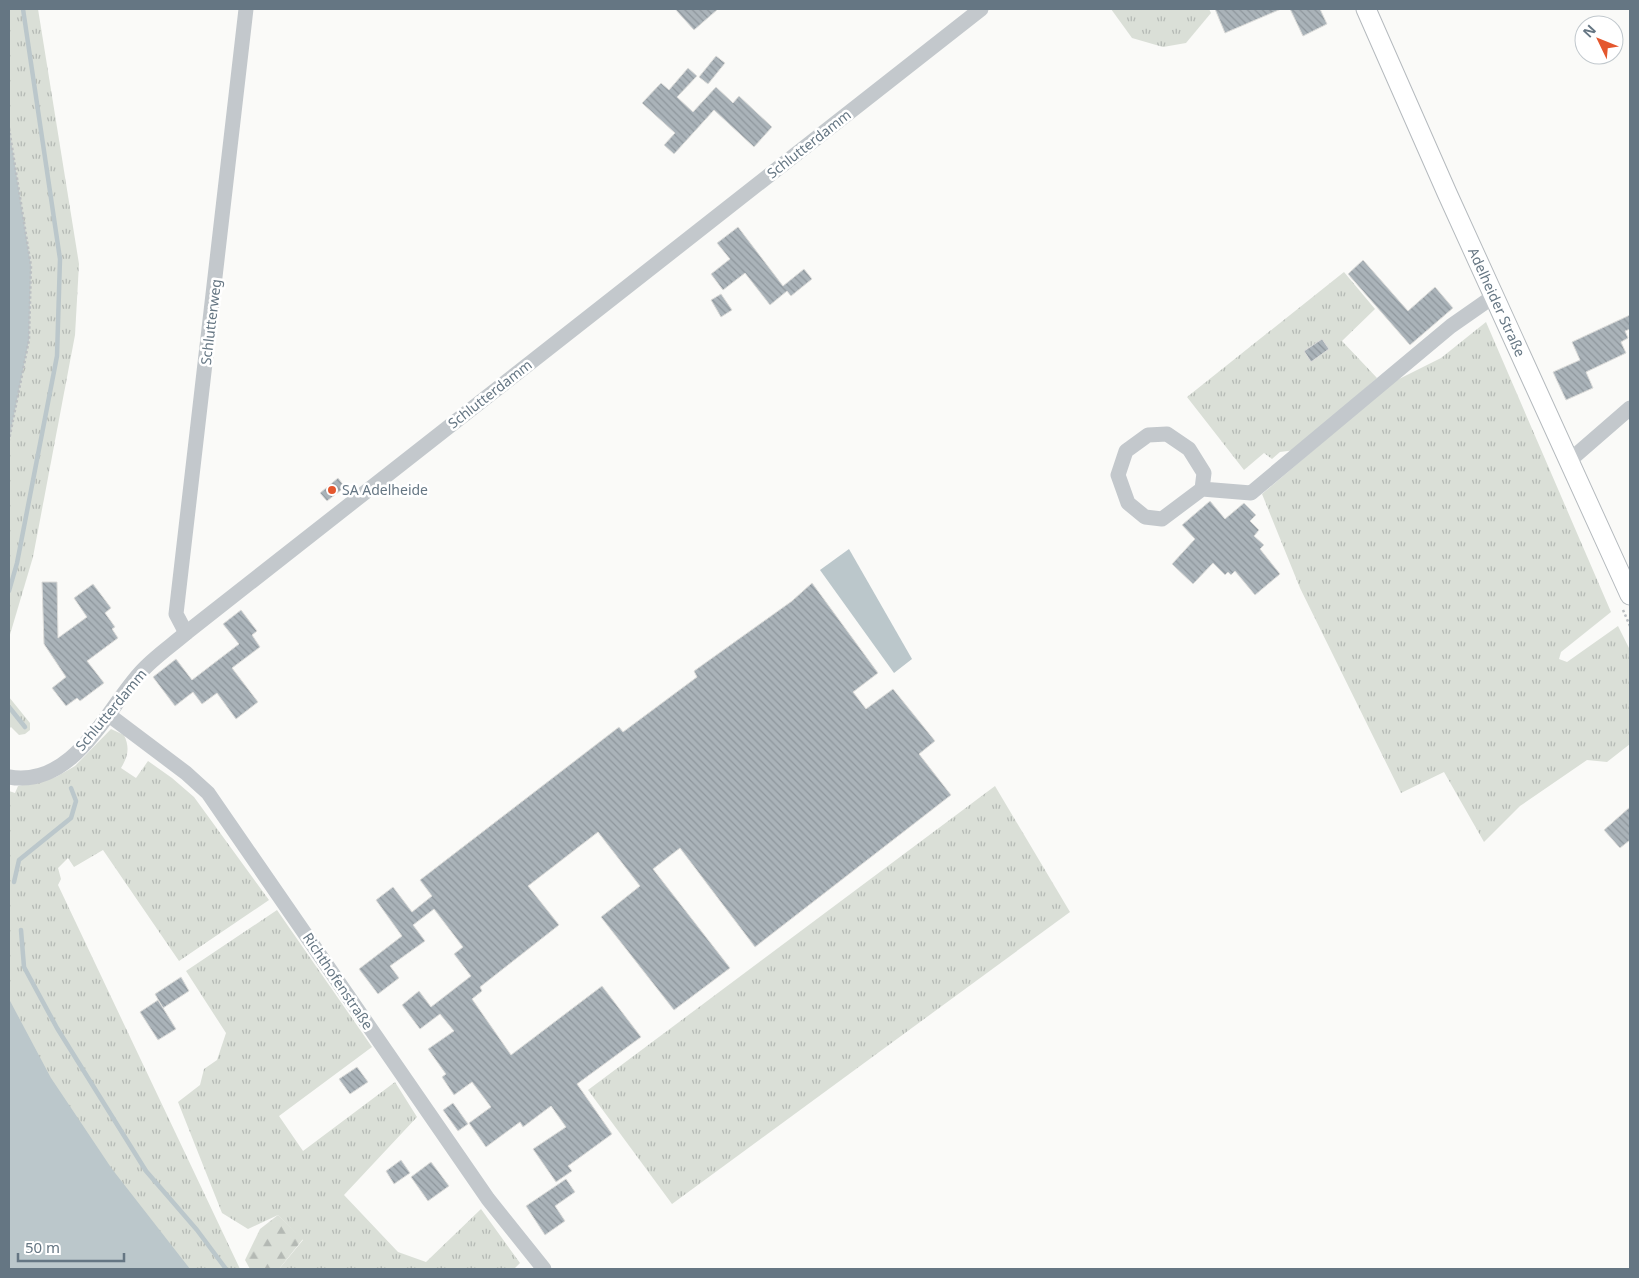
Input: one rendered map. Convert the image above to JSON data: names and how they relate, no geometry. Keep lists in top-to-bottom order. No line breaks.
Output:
{"streets":{"main road":["Adelheider Straße"],"street":["Schlutterdamm","Schlutterweg","Richthofenstraße"]},"crossings":[["Schlutterdamm","Schlutterweg"],["Schlutterdamm","Richthofenstraße"]],"places":["SA Adelheide"],"scale_bar":"50 m","north":"top left"}
